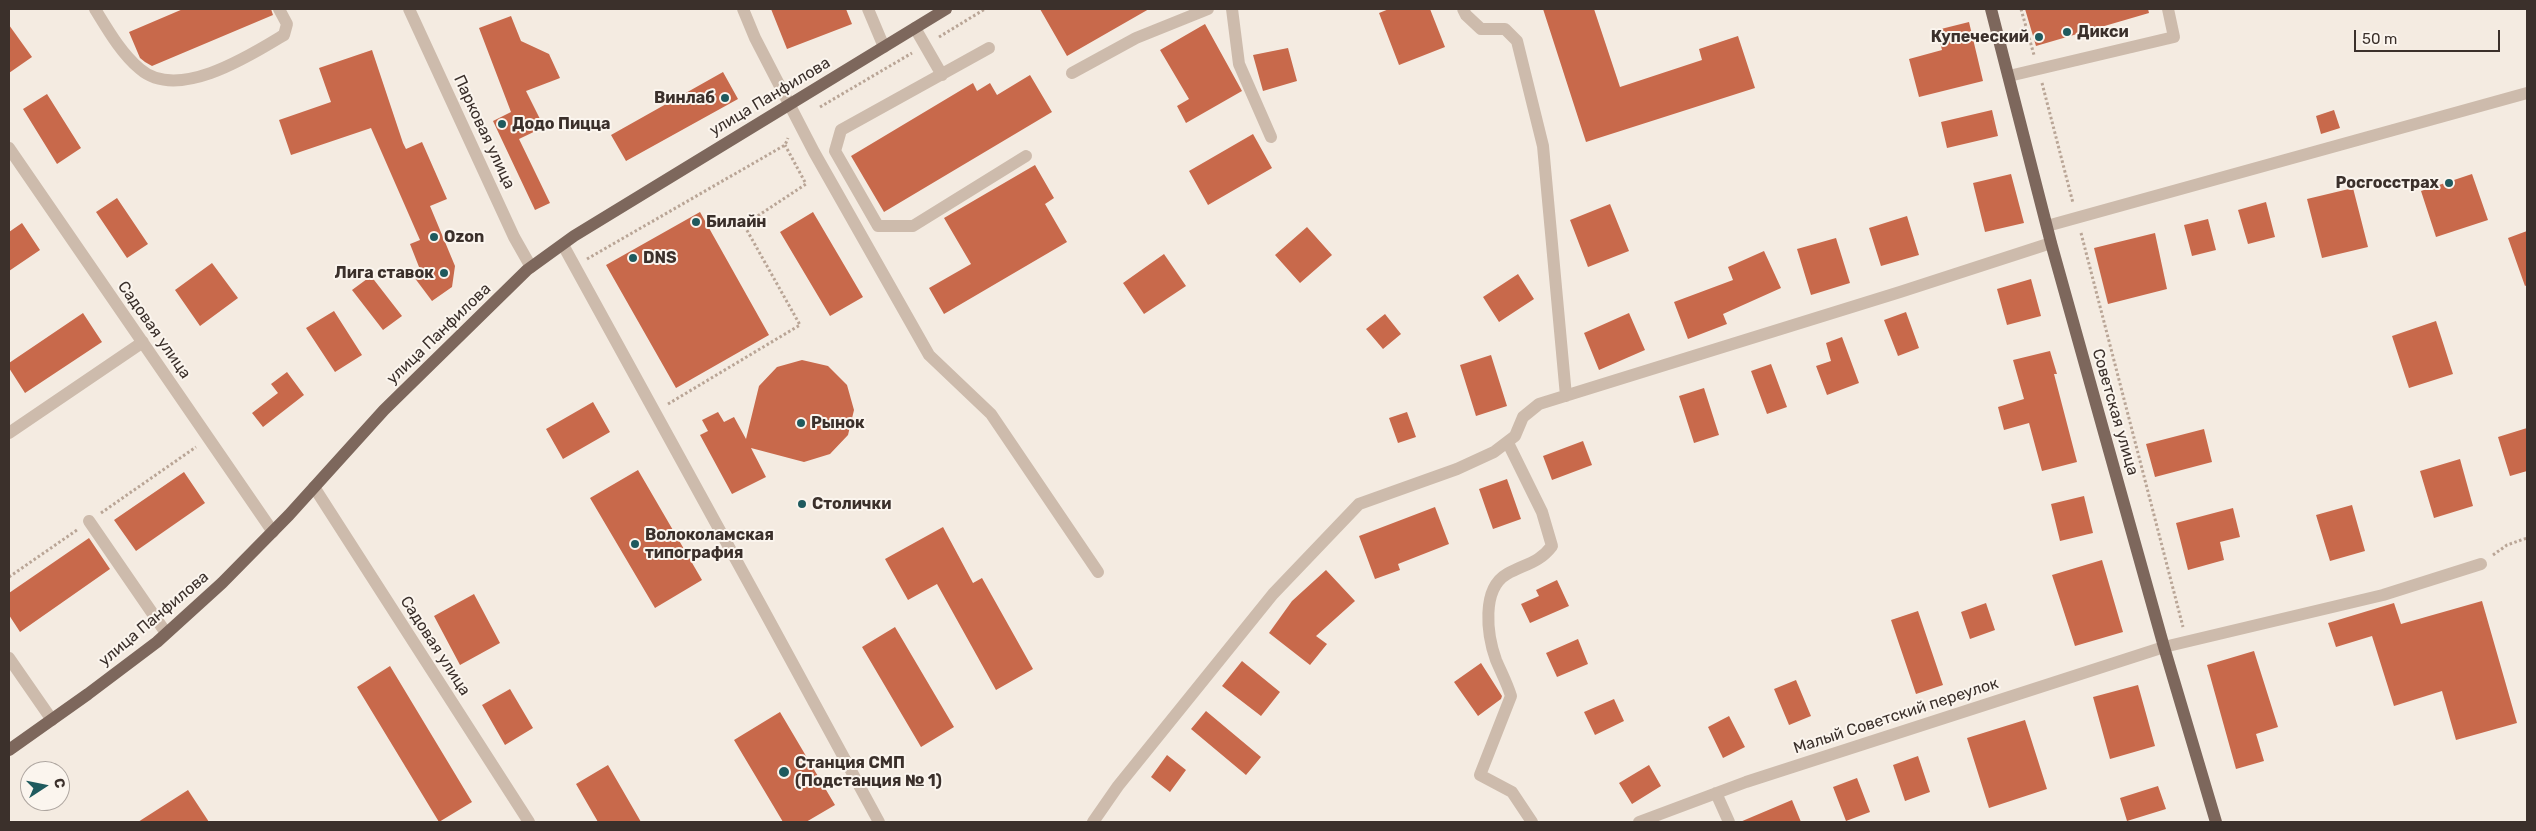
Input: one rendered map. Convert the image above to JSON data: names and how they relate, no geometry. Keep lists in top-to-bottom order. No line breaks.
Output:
{"streets":{"main road":["улица Панфилова","Советская улица"],"street":["Парковая улица","Садовая улица","Малый Советский переулок"]},"crossings":[["улица Панфилова","Парковая улица"],["улица Панфилова","Садовая улица"],["Советская улица","Малый Советский переулок"]],"places":["Дикси","Купеческий","Винлаб","Додо Пицца","Росгосстрах","Билайн","Ozon","DNS","Лига ставок","Рынок","Столички","Волоколамская типография","Станция СМП (Подстанция № 1)"],"scale_bar":"50 m","north":"right"}
